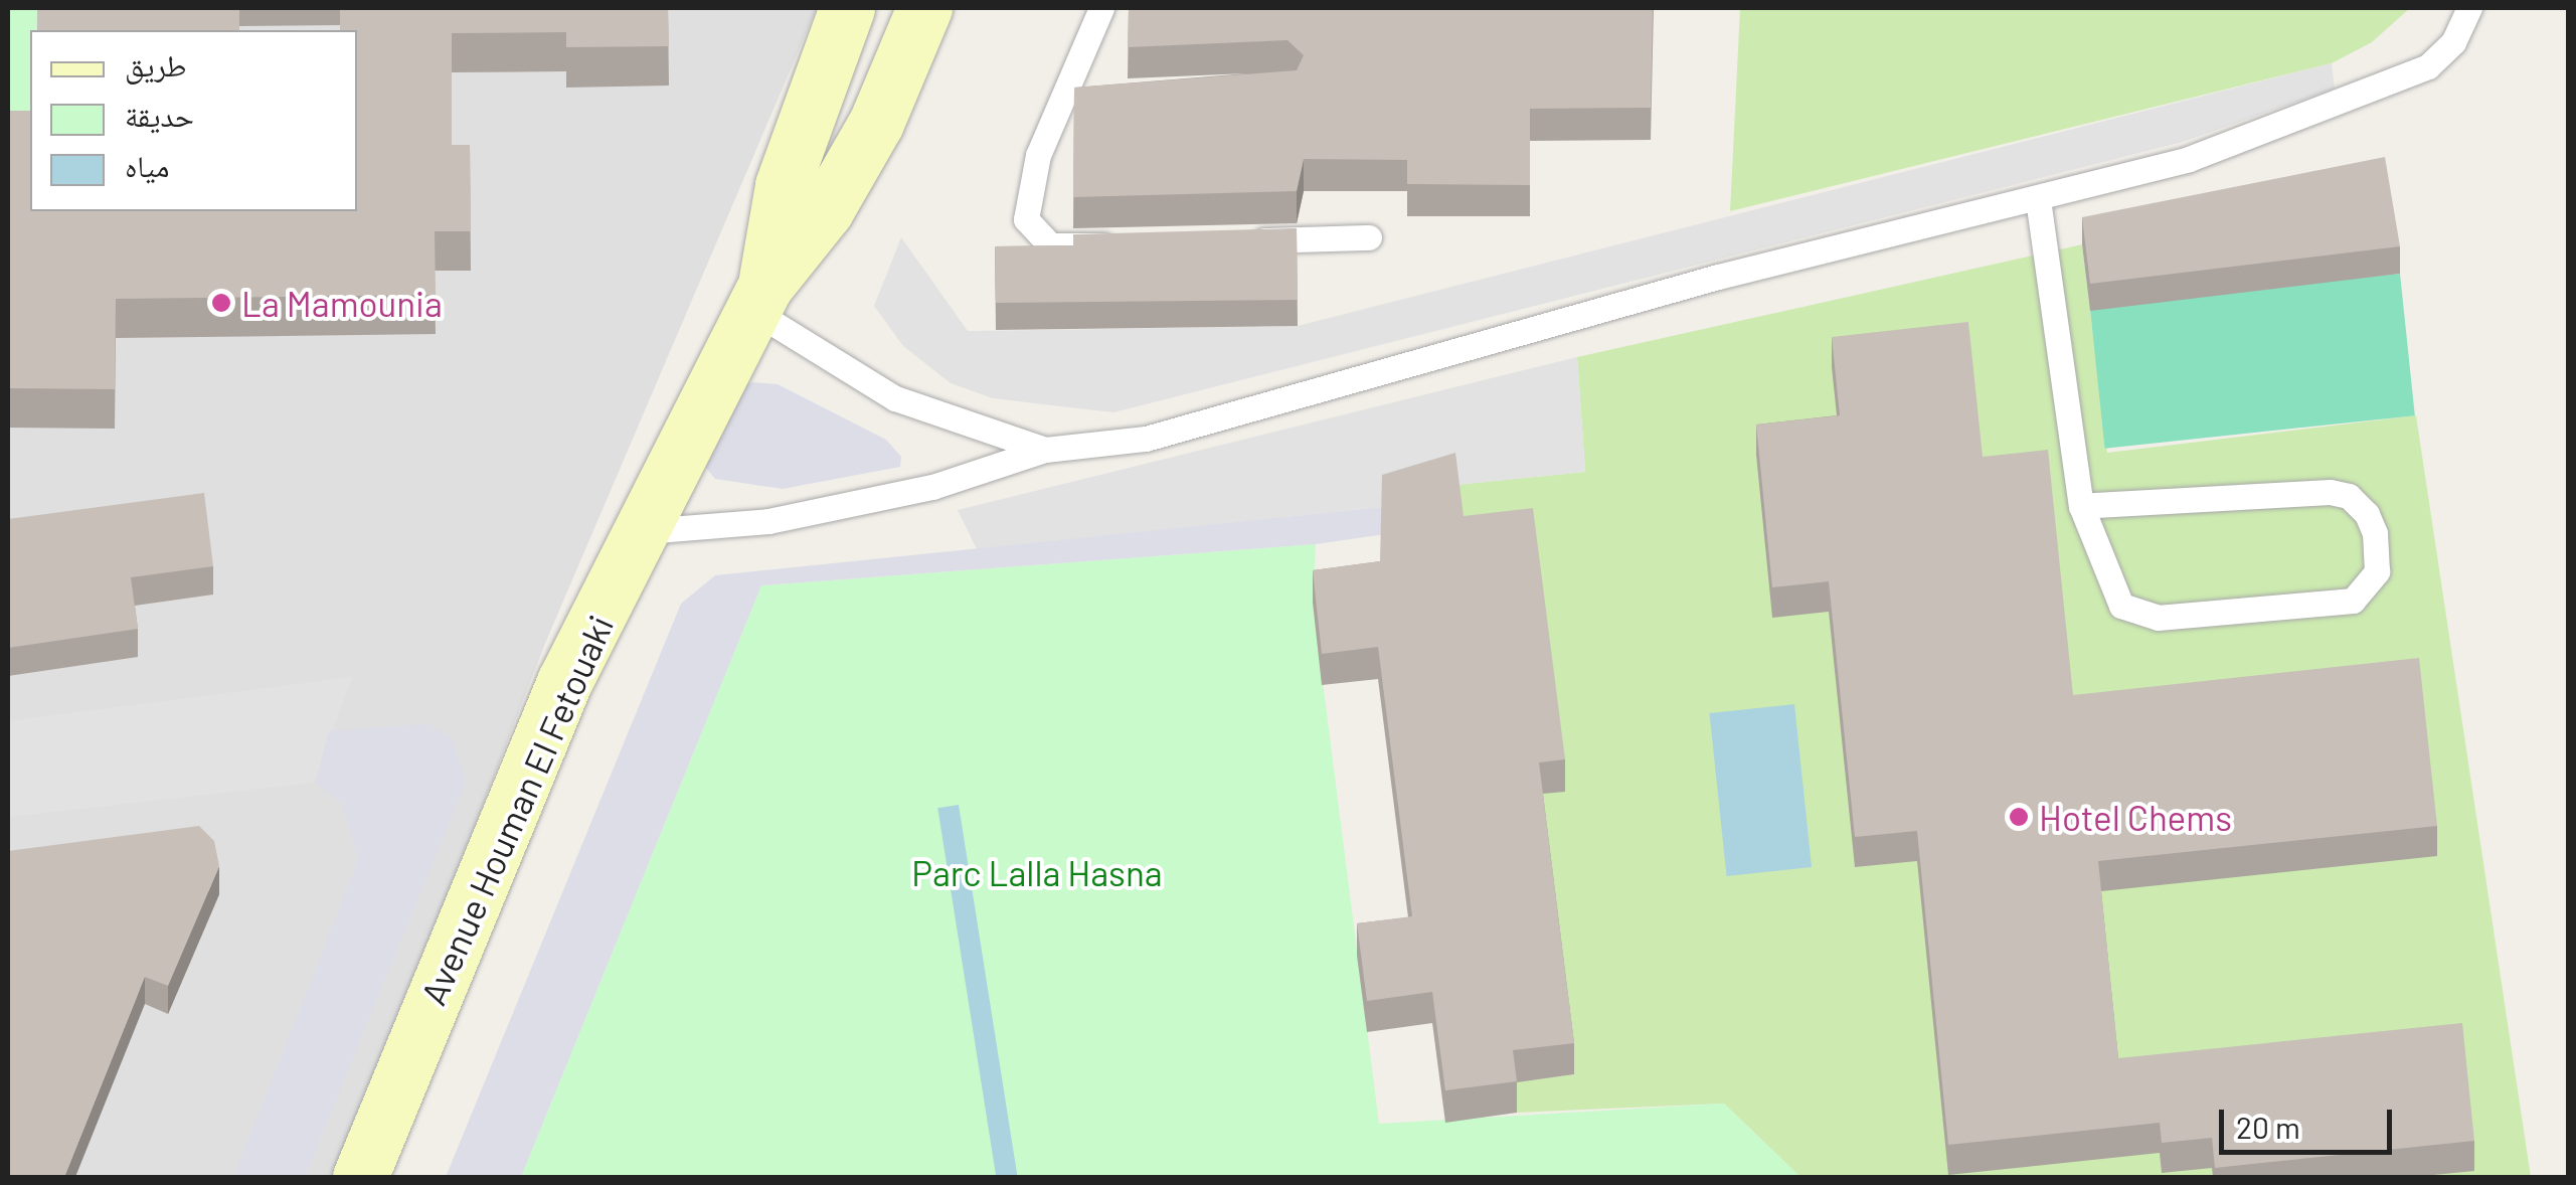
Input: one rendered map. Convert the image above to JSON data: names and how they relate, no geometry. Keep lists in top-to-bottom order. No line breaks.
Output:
{"streets":{"street":["Avenue Houman El Fetouaki"]},"parks":["Parc Lalla Hasna"],"places":["La Mamounia","Hotel Chems"],"legend":["طريق","حديقة","مياه"],"scale_bar":"20 m"}
